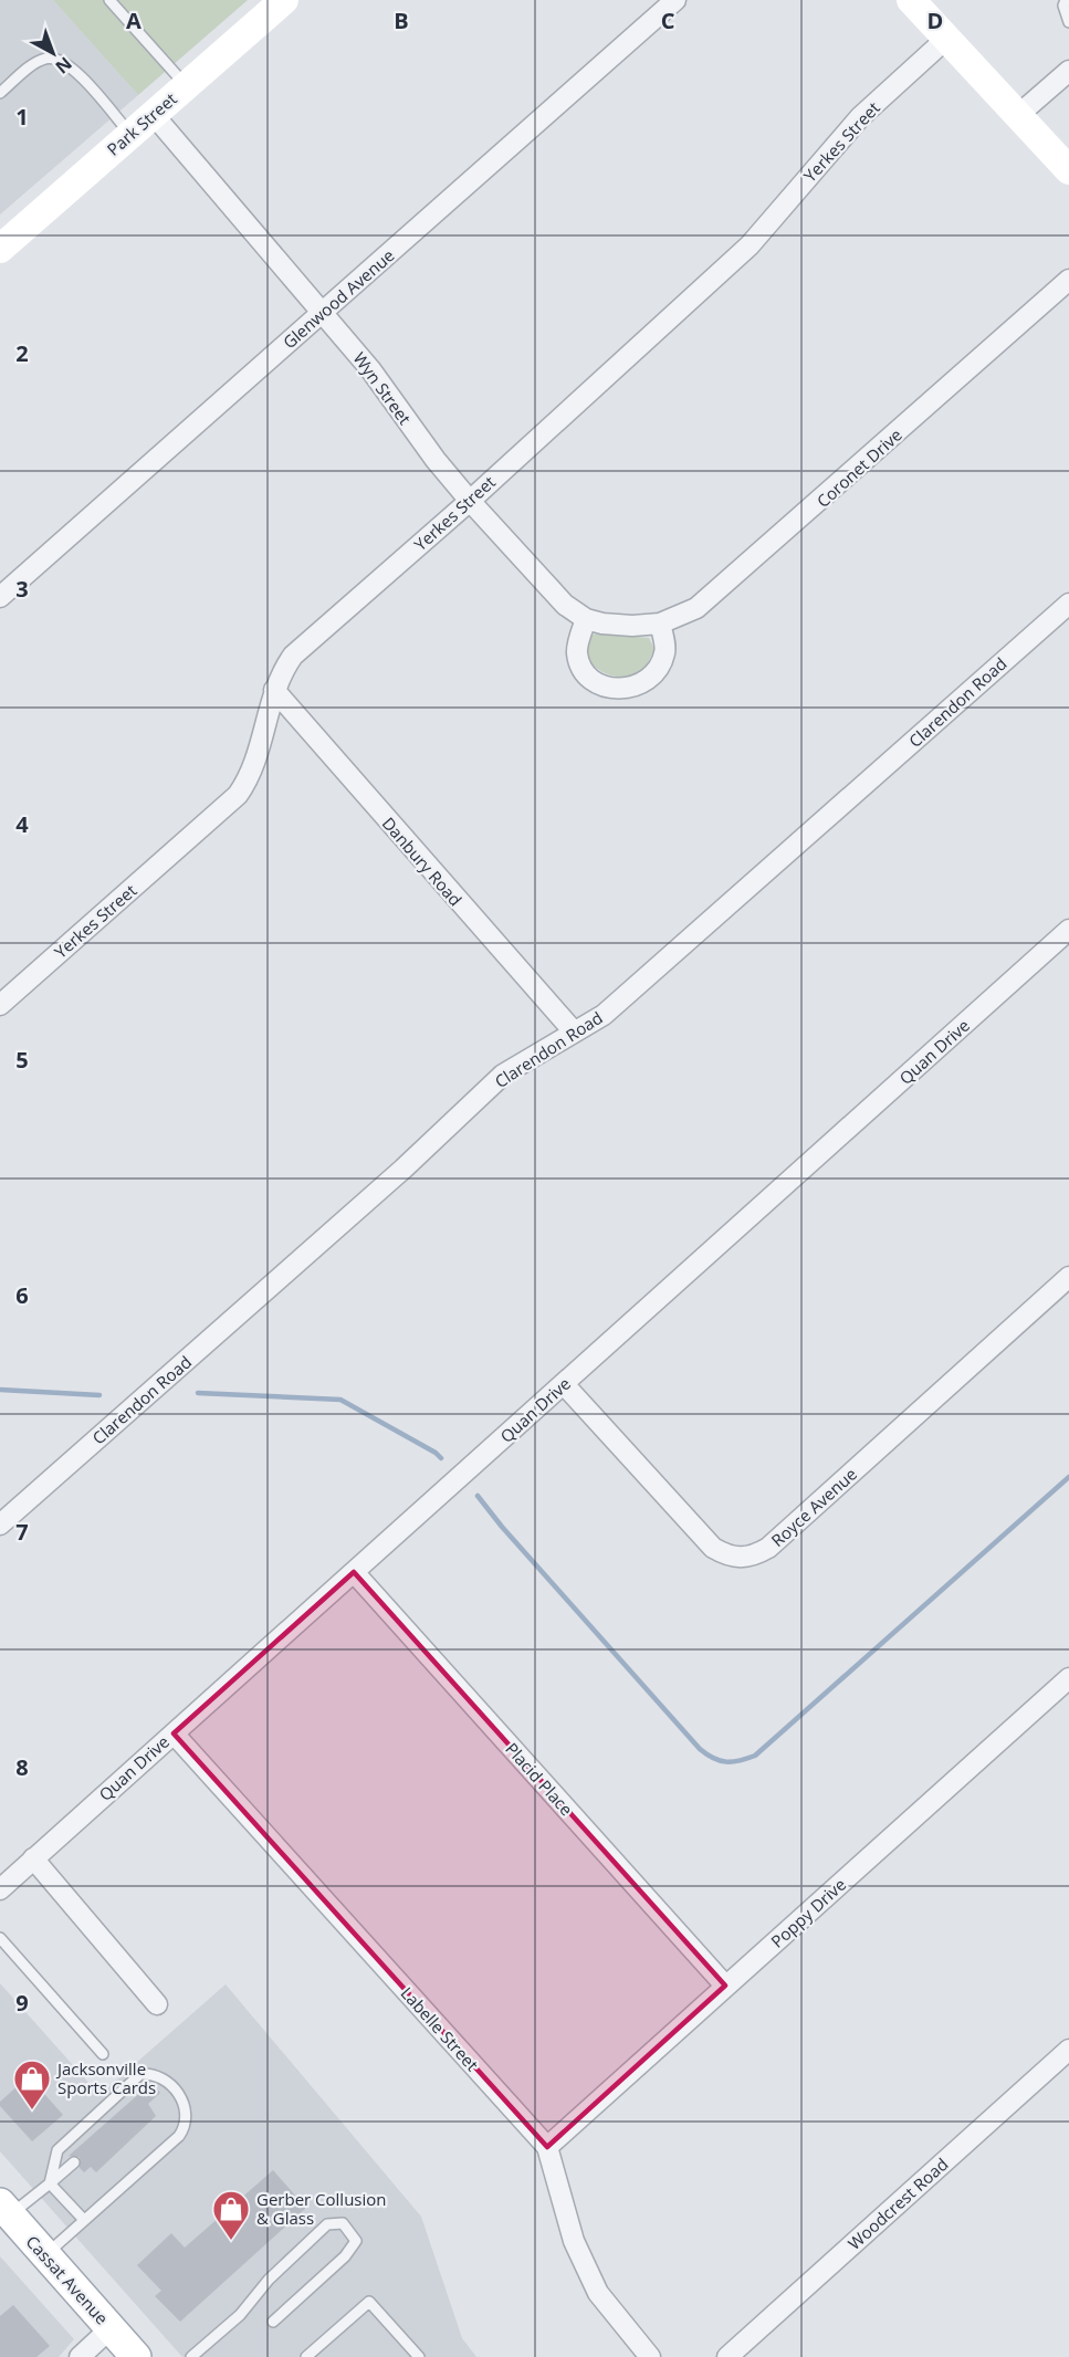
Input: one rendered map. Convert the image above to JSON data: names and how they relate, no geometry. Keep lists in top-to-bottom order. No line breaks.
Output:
{"streets":{"main road":["Cassat Avenue"],"street":["Park Street","Yerkes Street","Glenwood Avenue","Wyn Street","Coronet Drive","Clarendon Road","Danbury Road","Quan Drive","Royce Avenue","Placid Place","Poppy Drive","Labelle Street","Woodcrest Road"]},"crossings":[["Park Street","Wyn Street"],["Yerkes Street","Wyn Street"],["Yerkes Street","Danbury Road"],["Glenwood Avenue","Wyn Street"],["Wyn Street","Coronet Drive"],["Clarendon Road","Danbury Road"],["Quan Drive","Royce Avenue"],["Quan Drive","Placid Place"],["Quan Drive","Labelle Street"],["Placid Place","Poppy Drive"],["Poppy Drive","Labelle Street"]],"places":{"shop":["Jacksonville Sports Cards","Gerber Collusion & Glass"]},"north":"bottom right","grid":{"columns":["A","B","C","D"],"rows":["1","2","3","4","5","6","7","8","9"]}}
